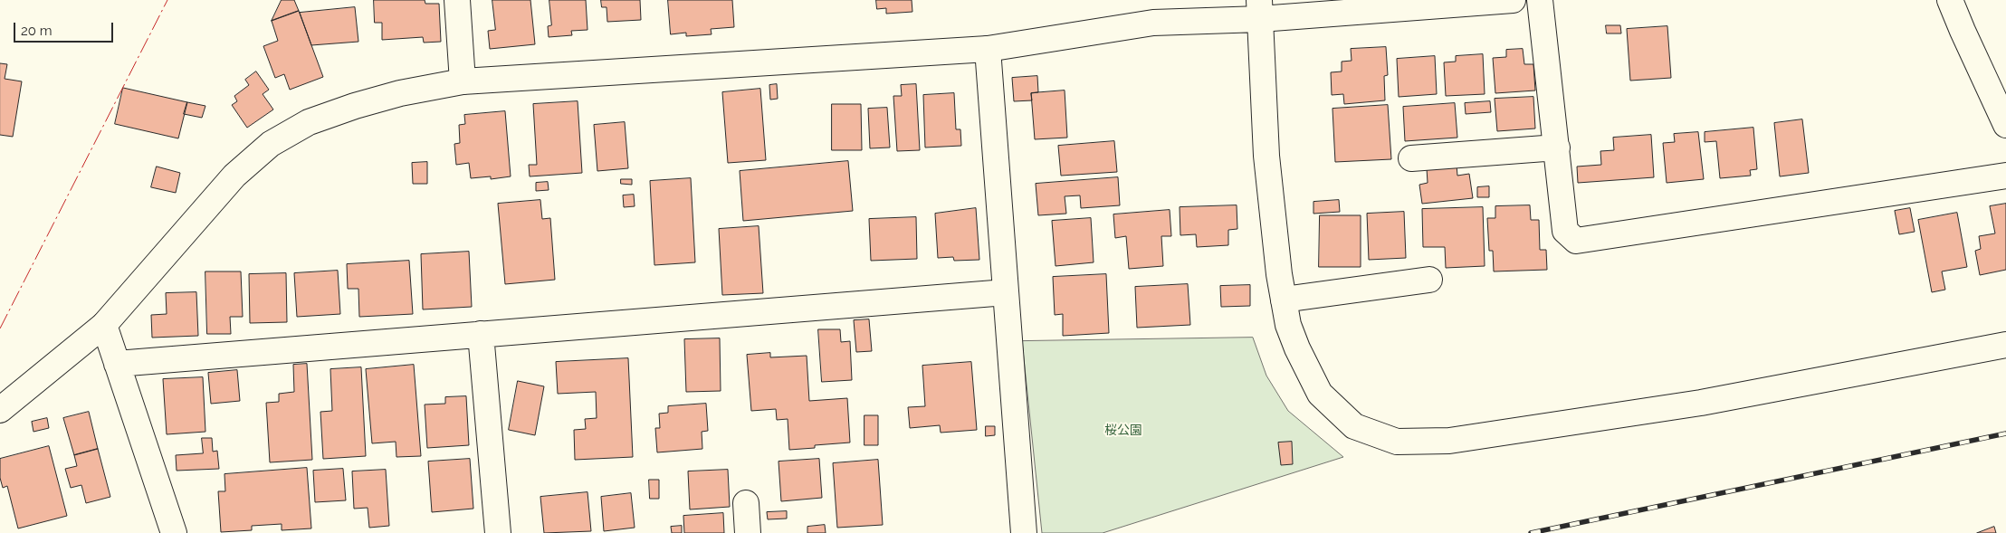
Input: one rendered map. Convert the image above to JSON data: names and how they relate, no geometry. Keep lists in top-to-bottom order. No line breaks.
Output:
{"parks":["桜公園"],"scale_bar":"20 m"}
